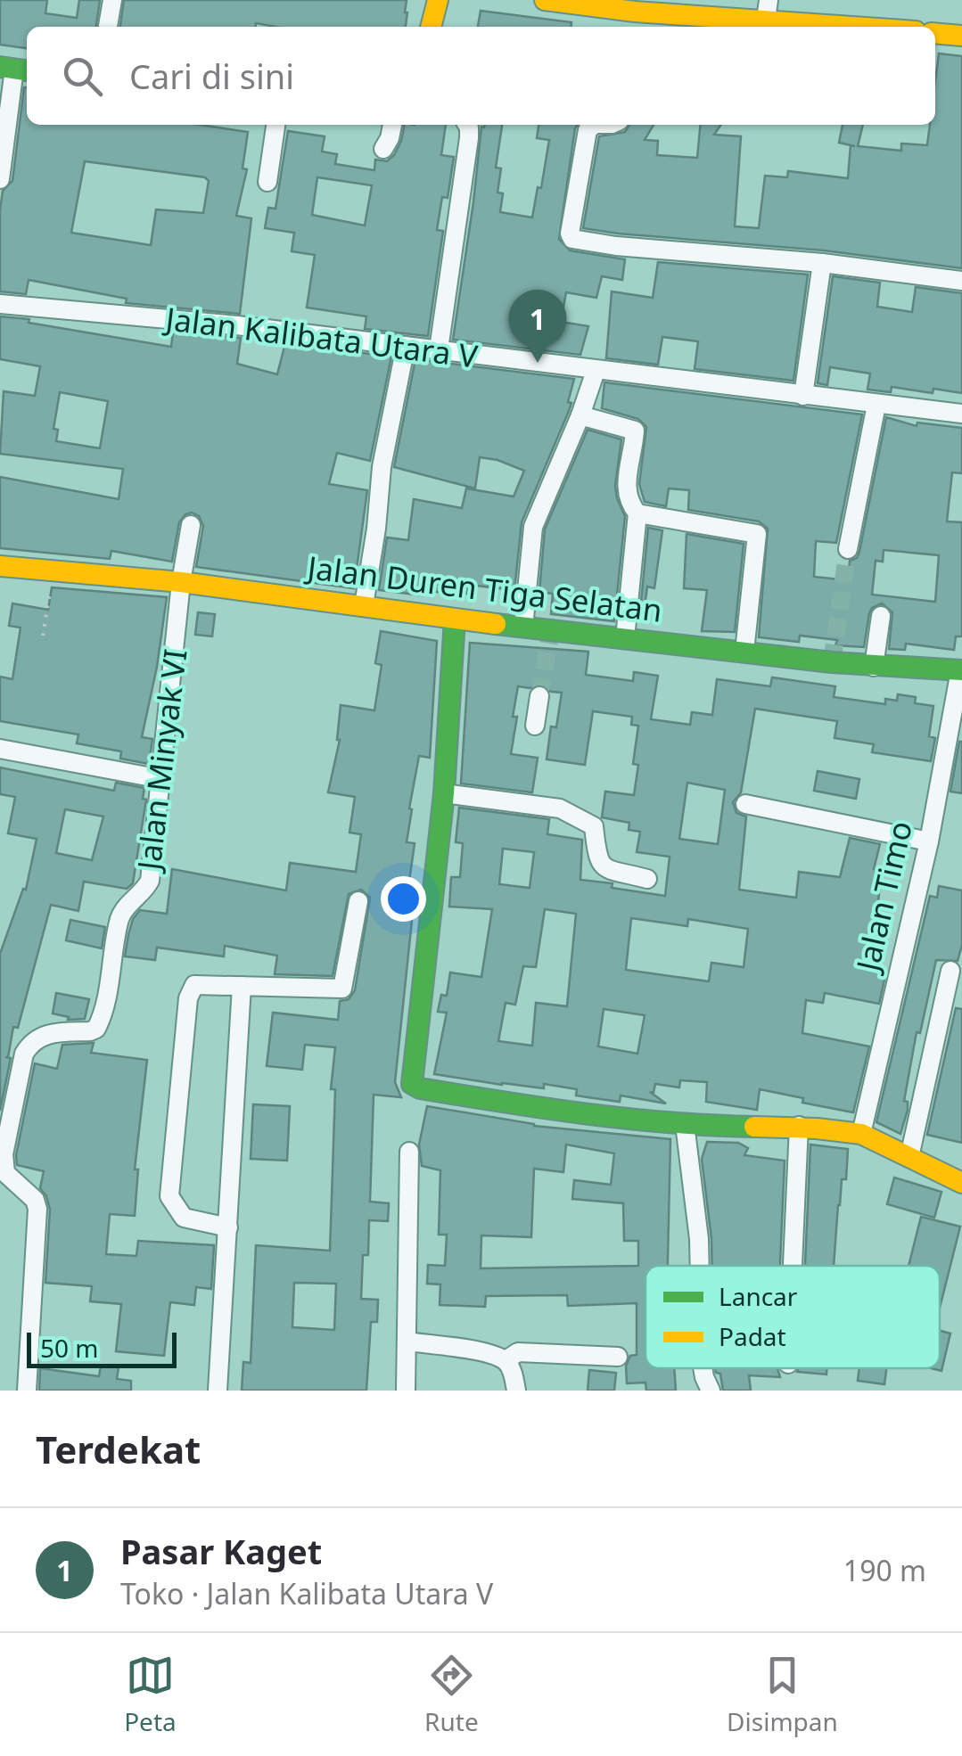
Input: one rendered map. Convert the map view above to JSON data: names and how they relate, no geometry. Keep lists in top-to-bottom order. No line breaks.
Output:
{"streets":{"street":["Jalan Kalibata Utara V","Jalan Duren Tiga Selatan","Jalan Minyak VI","Jalan Timo"]},"crossings":[["Jalan Duren Tiga Selatan","Jalan Minyak VI"],["Jalan Duren Tiga Selatan","Jalan Timo"]],"legend":["Lancar","Padat"],"scale_bar":"50 m","page":{"search":"Cari di sini","pins":"1","scale":"50 m","heading":"Terdekat","list":[{"mark":"1","name":"Pasar Kaget","note":"Toko · Jalan Kalibata Utara V","value":"190 m"}],"nav":["Peta","Rute","Disimpan"]}}
